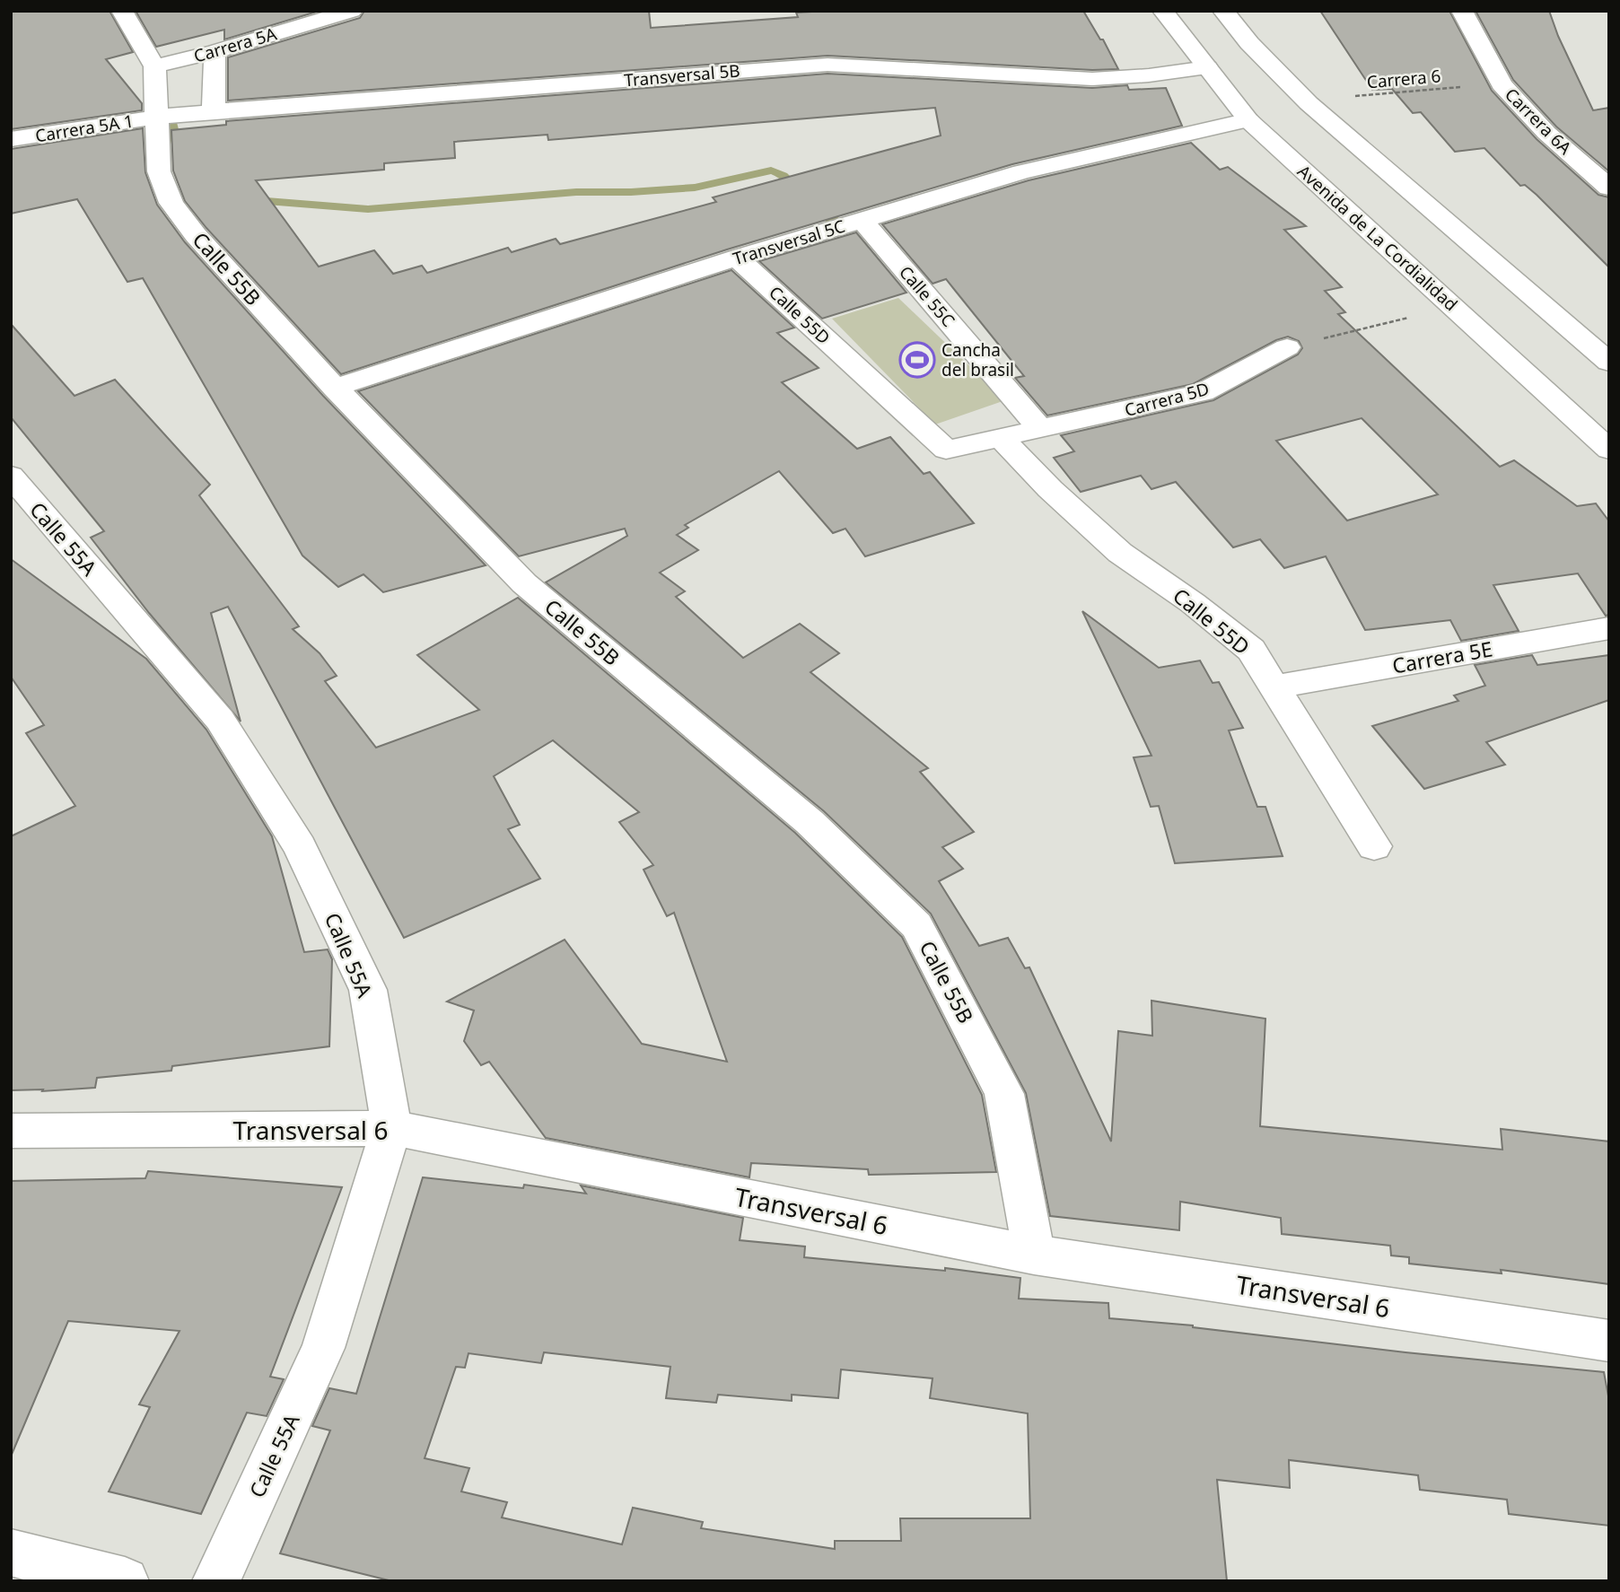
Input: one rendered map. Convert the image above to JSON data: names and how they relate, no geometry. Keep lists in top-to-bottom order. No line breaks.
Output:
{"streets":{"street":["Carrera 5A","Transversal 5B","Carrera 6A","Carrera 5A 1","Avenida de La Cordialidad","Transversal 5C","Calle 55B","Calle 55C","Calle 55D","Carrera 5D","Calle 55A","Carrera 5E","Transversal 6"],"path":["Carrera 6"]},"crossings":[["Carrera 5A","Calle 55B"],["Transversal 5B","Carrera 5A 1"],["Transversal 5B","Avenida de La Cordialidad"],["Transversal 5B","Calle 55B"],["Carrera 6","Carrera 6A"],["Carrera 5A 1","Calle 55B"],["Avenida de La Cordialidad","Transversal 5C"],["Transversal 5C","Calle 55B"],["Transversal 5C","Calle 55C"],["Transversal 5C","Calle 55D"],["Calle 55B","Transversal 6"],["Calle 55C","Carrera 5D"],["Calle 55D","Carrera 5D"],["Calle 55D","Carrera 5E"],["Calle 55A","Transversal 6"]],"places":{"sports":["Cancha del brasil"]}}
